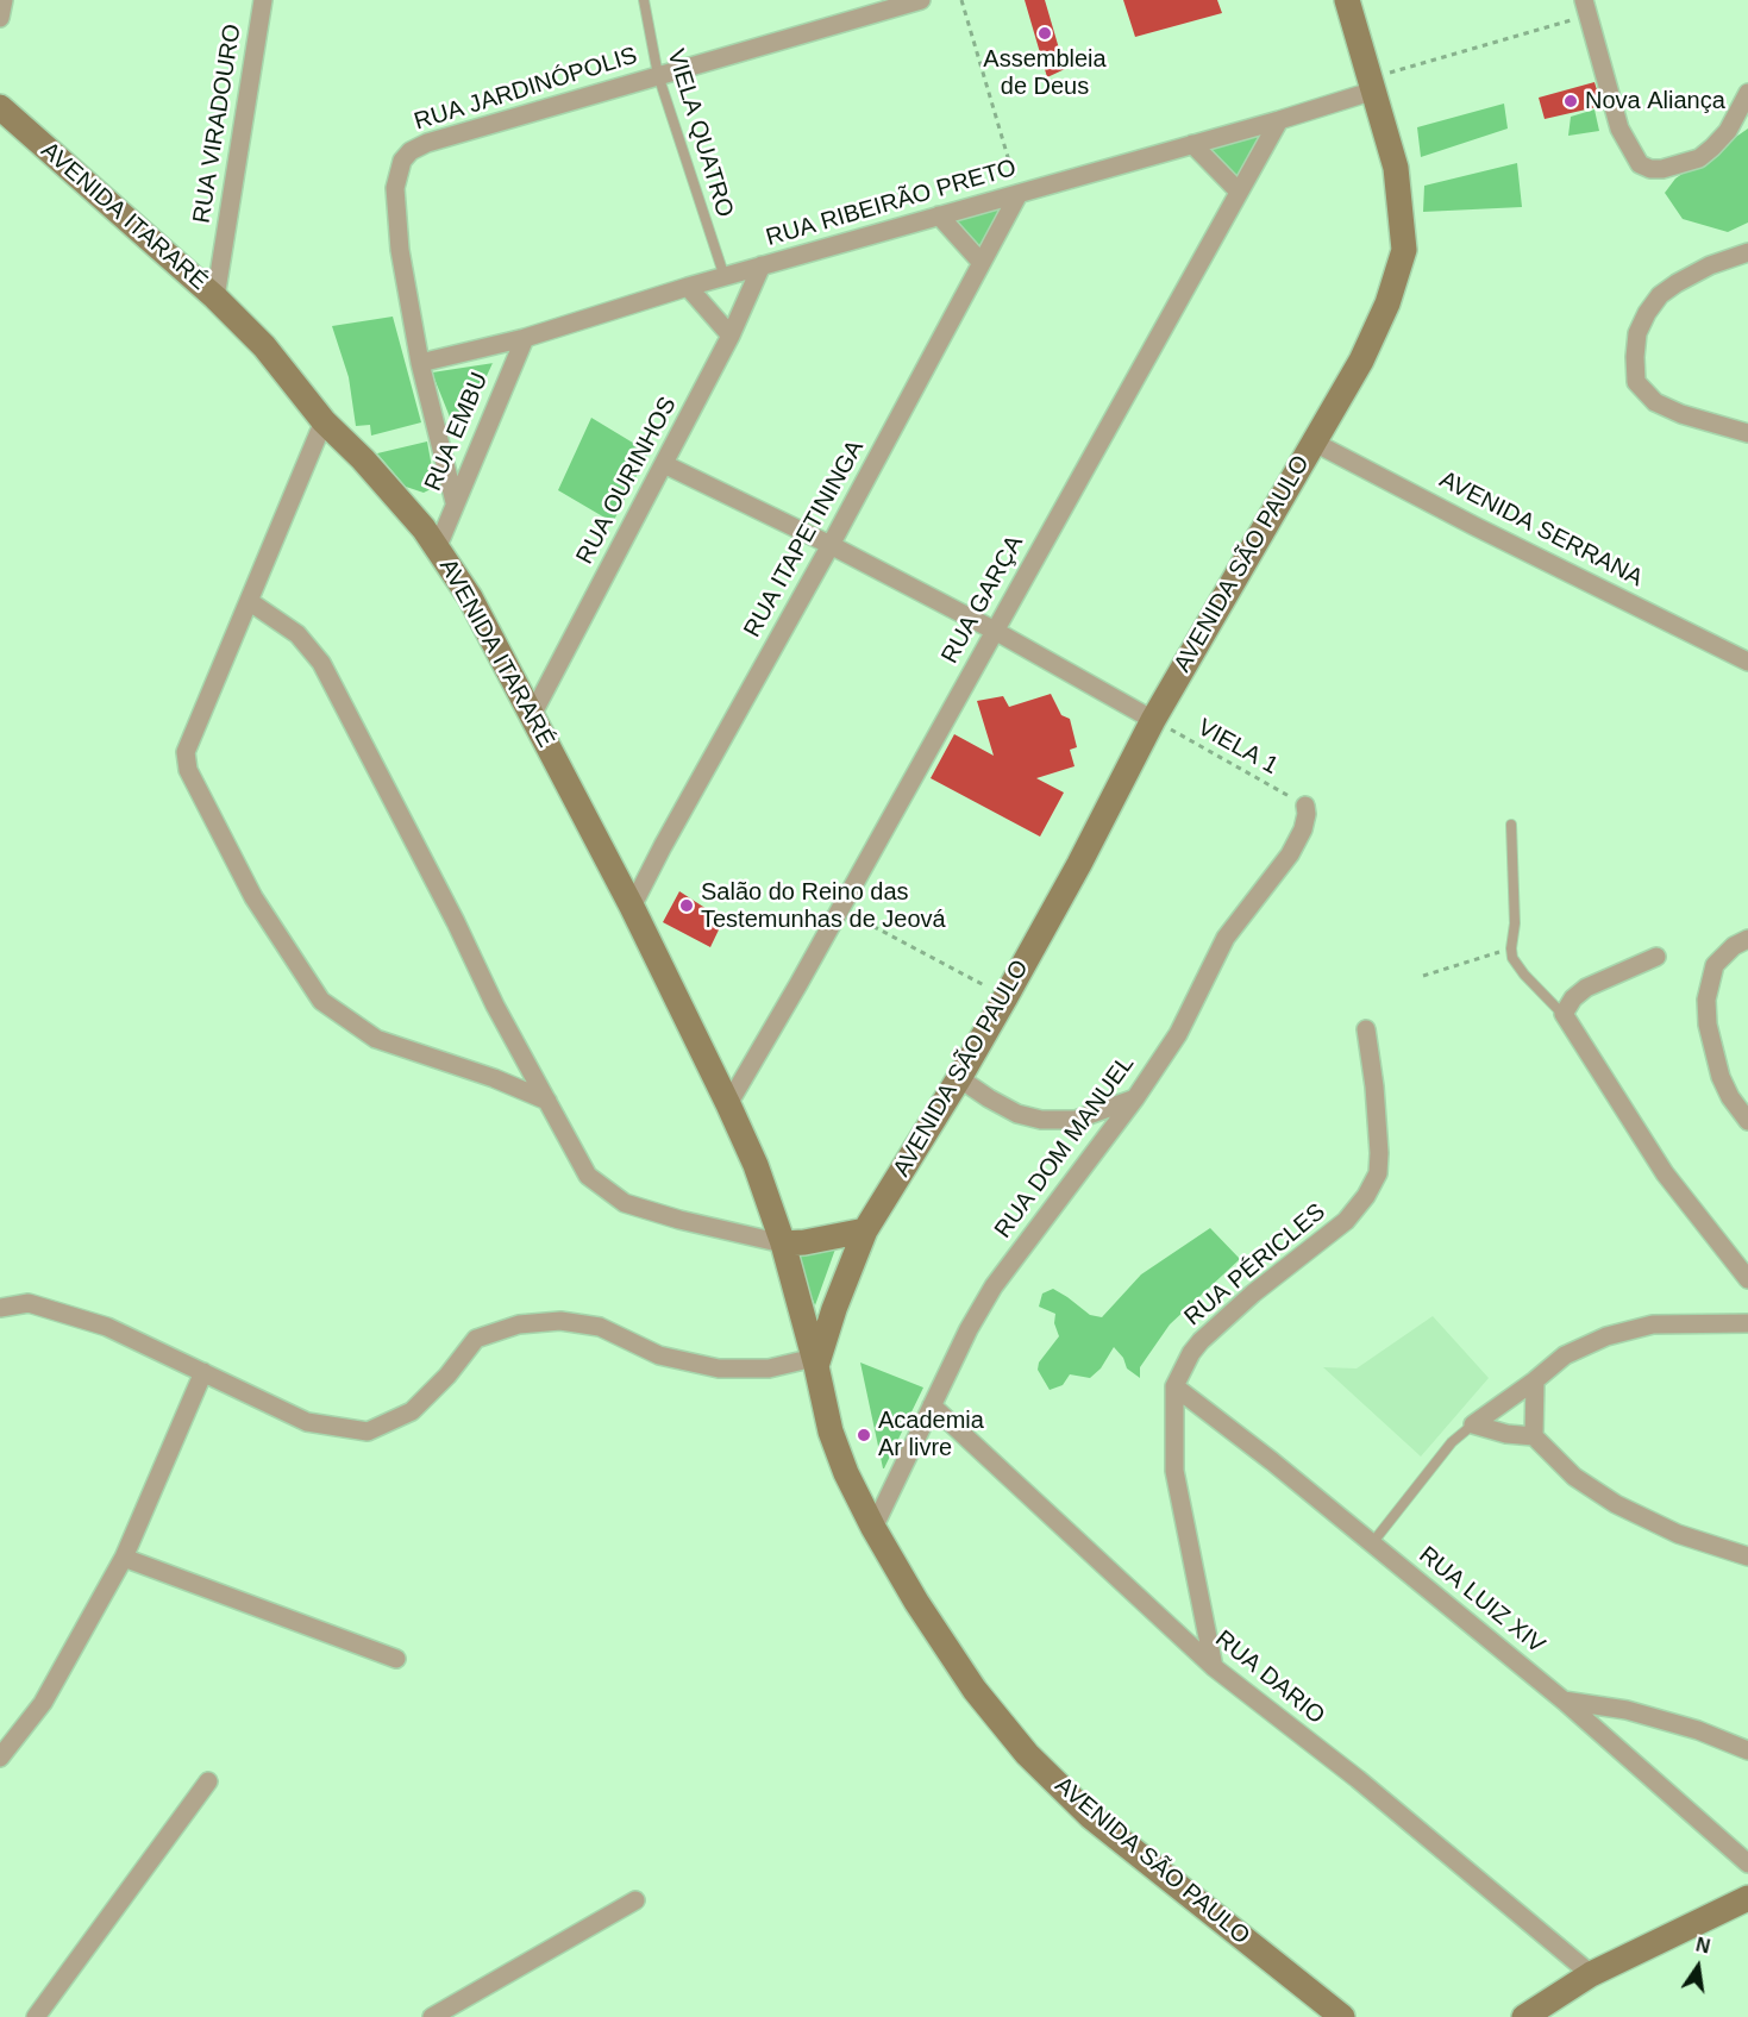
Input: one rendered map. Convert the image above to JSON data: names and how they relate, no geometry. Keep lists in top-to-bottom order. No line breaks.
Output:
{"streets":{"main road":["AVENIDA ITARARÉ","AVENIDA SÃO PAULO"],"street":["RUA JARDINÓPOLIS","RUA VIRADOURO","RUA RIBEIRÃO PRETO","RUA EMBU","RUA OURINHOS","AVENIDA SERRANA","RUA ITAPETININGA","RUA GARÇA","RUA DOM MANUEL","RUA PÉRICLES","RUA LUIZ XIV","RUA DARIO"],"lane":["VIELA QUATRO"],"path":["VIELA 1"]},"crossings":[["RUA JARDINÓPOLIS","VIELA QUATRO"],["RUA JARDINÓPOLIS","RUA RIBEIRÃO PRETO"],["RUA JARDINÓPOLIS","RUA EMBU"],["RUA VIRADOURO","AVENIDA ITARARÉ"],["VIELA QUATRO","RUA RIBEIRÃO PRETO"],["RUA RIBEIRÃO PRETO","RUA EMBU"],["RUA RIBEIRÃO PRETO","RUA OURINHOS"],["RUA RIBEIRÃO PRETO","RUA ITAPETININGA"],["RUA RIBEIRÃO PRETO","AVENIDA SÃO PAULO"],["RUA RIBEIRÃO PRETO","RUA GARÇA"],["AVENIDA ITARARÉ","RUA EMBU"],["AVENIDA ITARARÉ","RUA OURINHOS"],["AVENIDA ITARARÉ","RUA ITAPETININGA"],["AVENIDA ITARARÉ","AVENIDA SÃO PAULO"],["AVENIDA ITARARÉ","RUA GARÇA"],["AVENIDA SERRANA","AVENIDA SÃO PAULO"],["AVENIDA SÃO PAULO","VIELA 1"],["AVENIDA SÃO PAULO","RUA DOM MANUEL"],["VIELA 1","RUA DOM MANUEL"],["RUA DOM MANUEL","RUA DARIO"],["RUA PÉRICLES","RUA LUIZ XIV"],["RUA PÉRICLES","RUA DARIO"]],"places":["Assembleia de Deus","Nova Aliança","Salão do Reino das Testemunhas de Jeová","Academia Ar livre"],"north":"top"}
